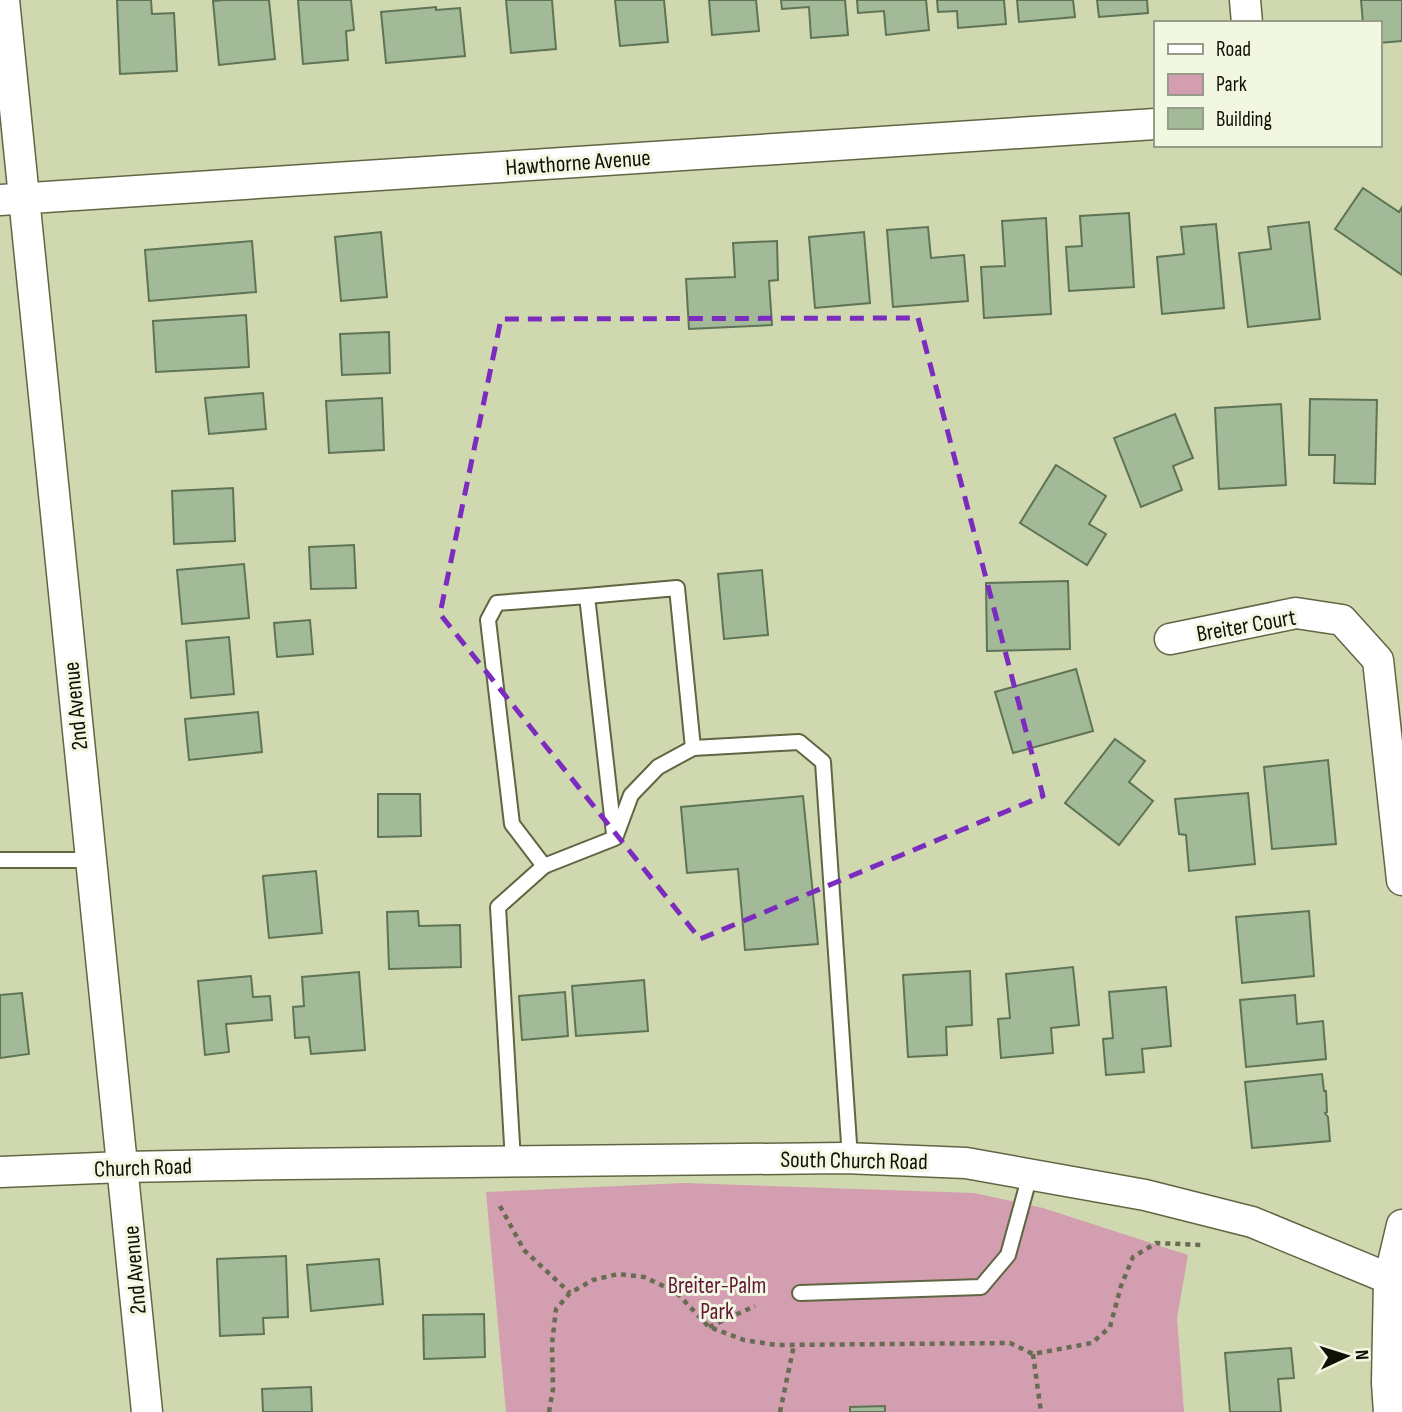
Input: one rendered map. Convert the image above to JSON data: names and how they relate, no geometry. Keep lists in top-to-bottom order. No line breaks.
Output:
{"streets":{"street":["Hawthorne Avenue","Breiter Court","2nd Avenue","South Church Road","Church Road"]},"crossings":[["Hawthorne Avenue","2nd Avenue"],["2nd Avenue","Church Road"],["South Church Road","Church Road"]],"parks":["Breiter-Palm Park"],"legend":["Road","Park","Building"],"north":"right"}
